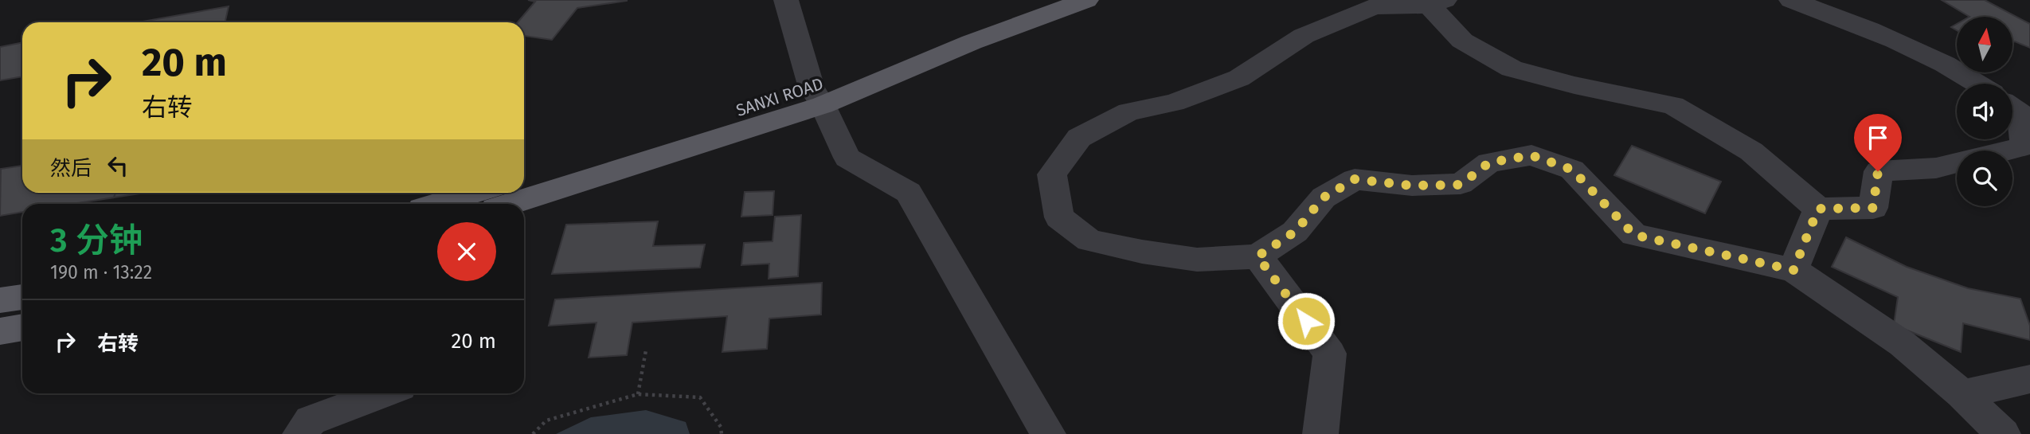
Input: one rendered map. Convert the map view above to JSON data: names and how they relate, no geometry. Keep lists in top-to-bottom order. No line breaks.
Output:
{"streets":{"main road":["SANXI ROAD"]},"north":"top","page":{"turn":["20 m","右转"],"then":"然后","heading":["3 分钟","190 m · 13:22"],"list":[{"name":"右转","value":"20 m"}]}}
